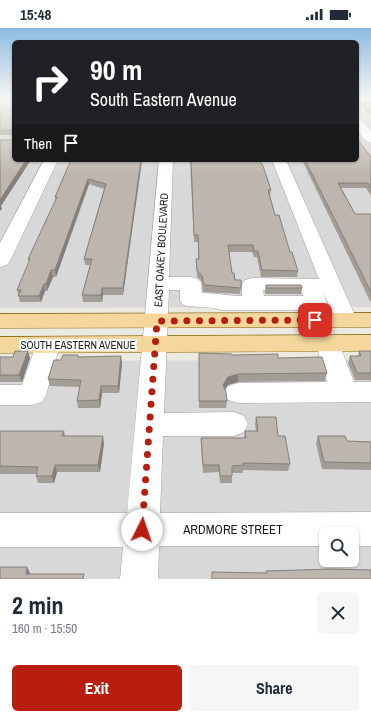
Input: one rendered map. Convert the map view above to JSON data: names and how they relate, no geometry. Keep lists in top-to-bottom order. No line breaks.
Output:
{"streets":{"main road":["SOUTH EASTERN AVENUE"],"street":["EAST OAKEY BOULEVARD","ARDMORE STREET"]},"crossings":[["EAST OAKEY BOULEVARD","SOUTH EASTERN AVENUE"],["EAST OAKEY BOULEVARD","ARDMORE STREET"]],"page":{"status":"15:48","turn":["90 m","South Eastern Avenue"],"then":"Then","heading":["2 min","160 m · 15:50"],"buttons":["Exit","Share"]}}
